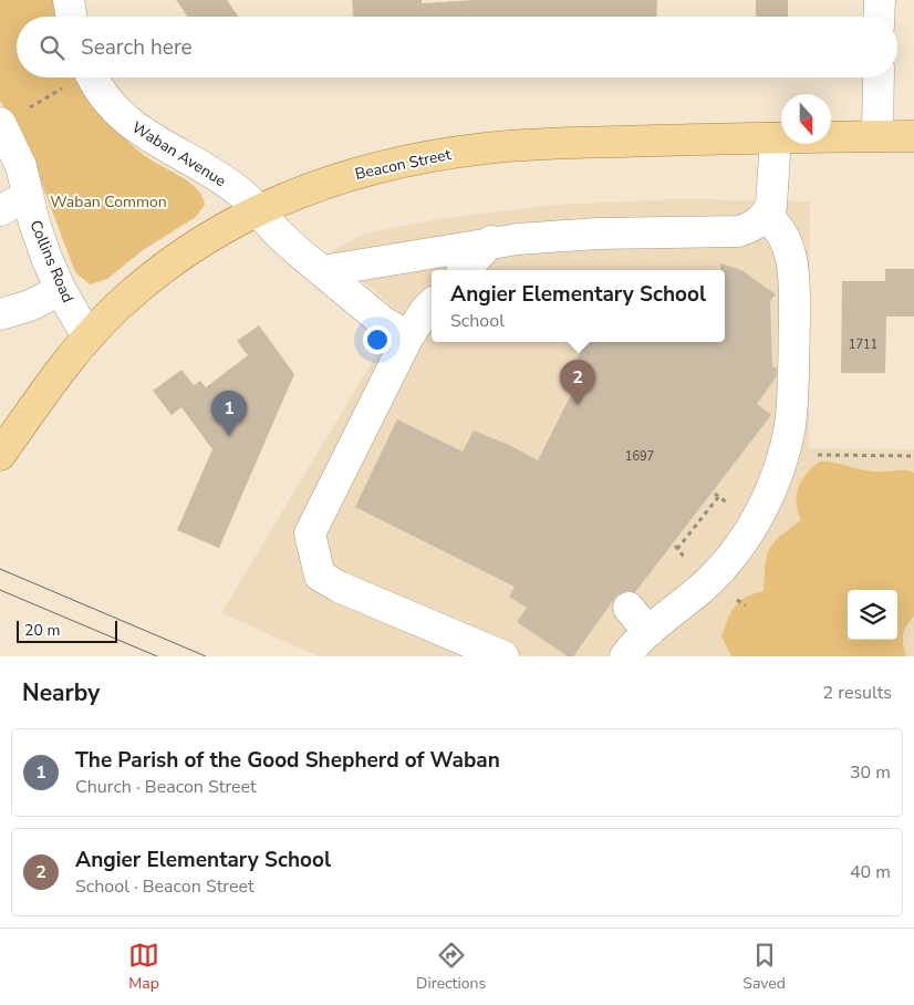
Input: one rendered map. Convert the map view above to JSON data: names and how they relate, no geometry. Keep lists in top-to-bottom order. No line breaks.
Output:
{"streets":{"main road":["Beacon Street"],"street":["Waban Avenue","Collins Road"]},"crossings":[["Waban Avenue","Beacon Street"],["Beacon Street","Collins Road"]],"parks":["Waban Common"],"house_numbers":["1711","1697"],"scale_bar":"20 m","north":"bottom","page":{"search":"Search here","popup":["Angier Elementary School","School"],"pins":["2","1"],"scale":"20 m","heading":["Nearby","2 results"],"list":[{"mark":"1","name":"The Parish of the Good Shepherd of Waban","note":"Church · Beacon Street","value":"30 m"},{"mark":"2","name":"Angier Elementary School","note":"School · Beacon Street","value":"40 m"}],"nav":["Map","Directions","Saved"]}}
